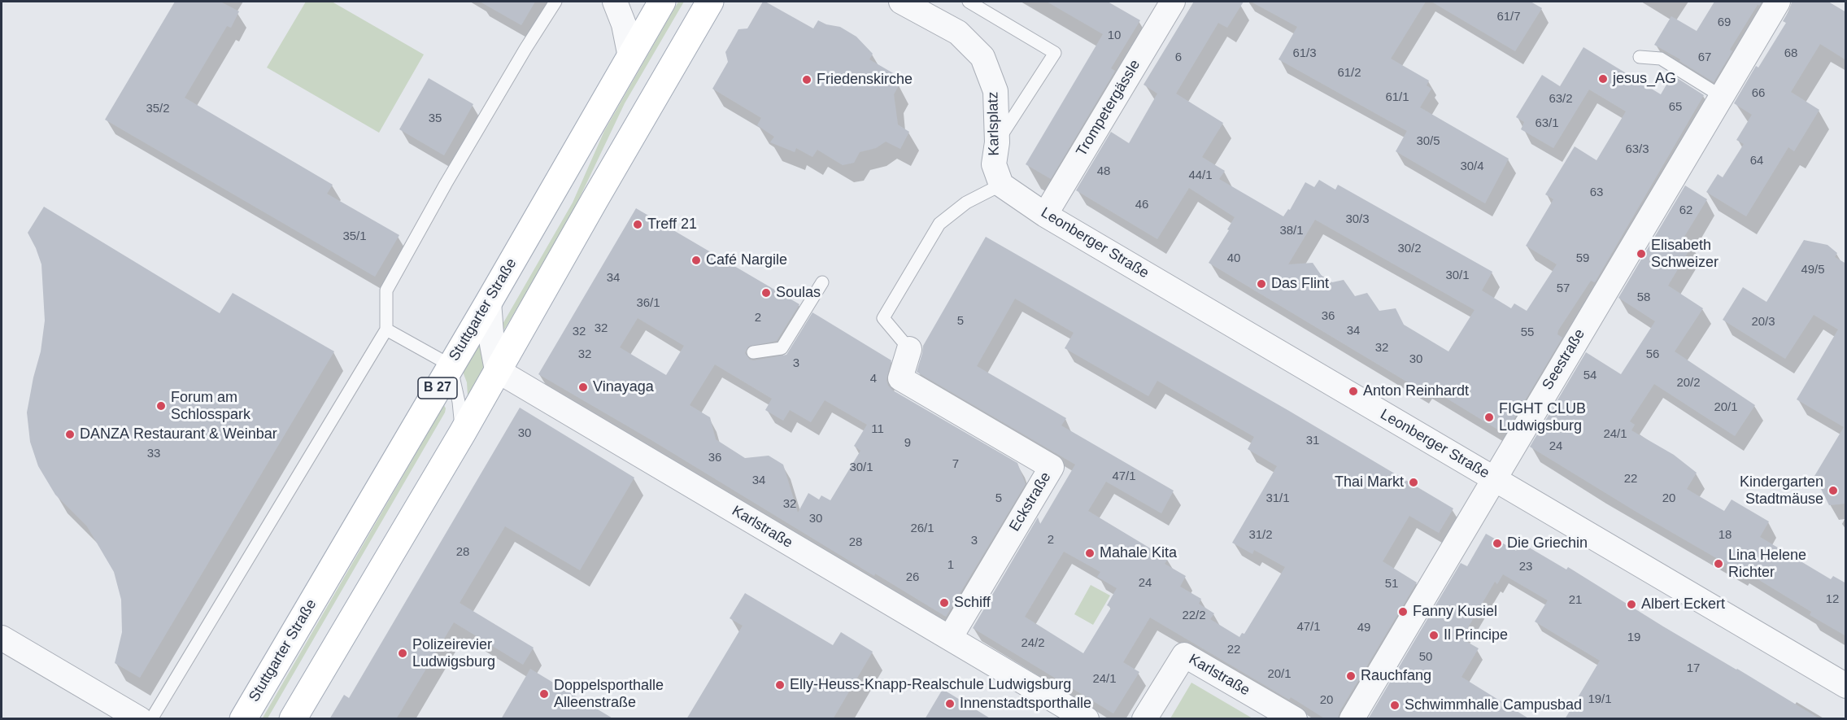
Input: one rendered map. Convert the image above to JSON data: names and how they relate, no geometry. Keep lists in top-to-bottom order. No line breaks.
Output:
{"streets":{"main road":["Stuttgarter Straße","B 27"],"street":["Trompetergässle","Karlsplatz","Leonberger Straße","Seestraße","Eckstraße","Karlstraße"]},"crossings":[["Trompetergässle","Leonberger Straße"],["Karlsplatz","Leonberger Straße"],["Leonberger Straße","Seestraße"],["B 27","Karlstraße"],["Eckstraße","Karlstraße"]],"places":["jesus_AG","Friedenskirche","Treff 21","Elisabeth Schweizer","Café Nargile","Das Flint","Soulas","Vinayaga","Anton Reinhardt","Forum am Schlosspark","FIGHT CLUB Ludwigsburg","DANZA Restaurant & Weinbar","Thai Markt","Kindergarten Stadtmäuse","Die Griechin","Mahale Kita","Lina Helene Richter","Schiff","Albert Eckert","Fanny Kusiel","Il Principe","Polizeirevier Ludwigsburg","Rauchfang","Elly-Heuss-Knapp-Realschule Ludwigsburg","Doppelsporthalle Alleenstraße","Innenstadtsporthalle","Schwimmhalle Campusbad"],"house_numbers":["61/7","69","10","61/3","68","6","67","61/2","66","61/1","63/2","65","35/2","35","63/1","30/5","63/3","64","30/4","48","44/1","63","46","62","30/3","38/1","35/1","30/2","40","59","49/5","30/1","34","57","58","36/1","36","2","5","20/3","32","34","32","55","32","32","56","30","3","54","4","20/2","20/1","11","30","24/1","31","9","24","33","36","7","30/1","47/1","22","34","5","31/1","20","32","30","26/1","31/2","18","2","3","28","28","1","23","26","24","51","12","21","22/2","47/1","49","19","24/2","22","50","17","20/1","24/1","19/1","20"]}
